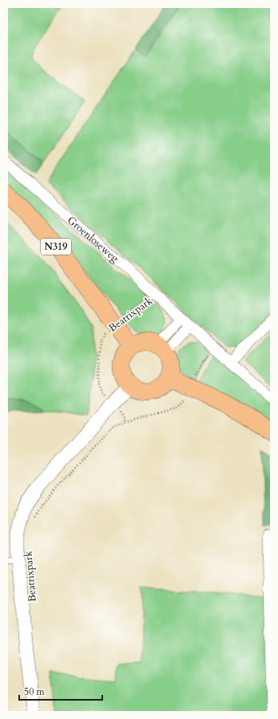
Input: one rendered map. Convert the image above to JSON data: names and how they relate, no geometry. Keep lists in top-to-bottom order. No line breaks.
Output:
{"streets":{"main road":["N319"],"street":["Groenloseweg","Beatrixpark"]},"crossings":[["Groenloseweg","Beatrixpark"],["N319","Beatrixpark"]],"scale_bar":"50 m"}
